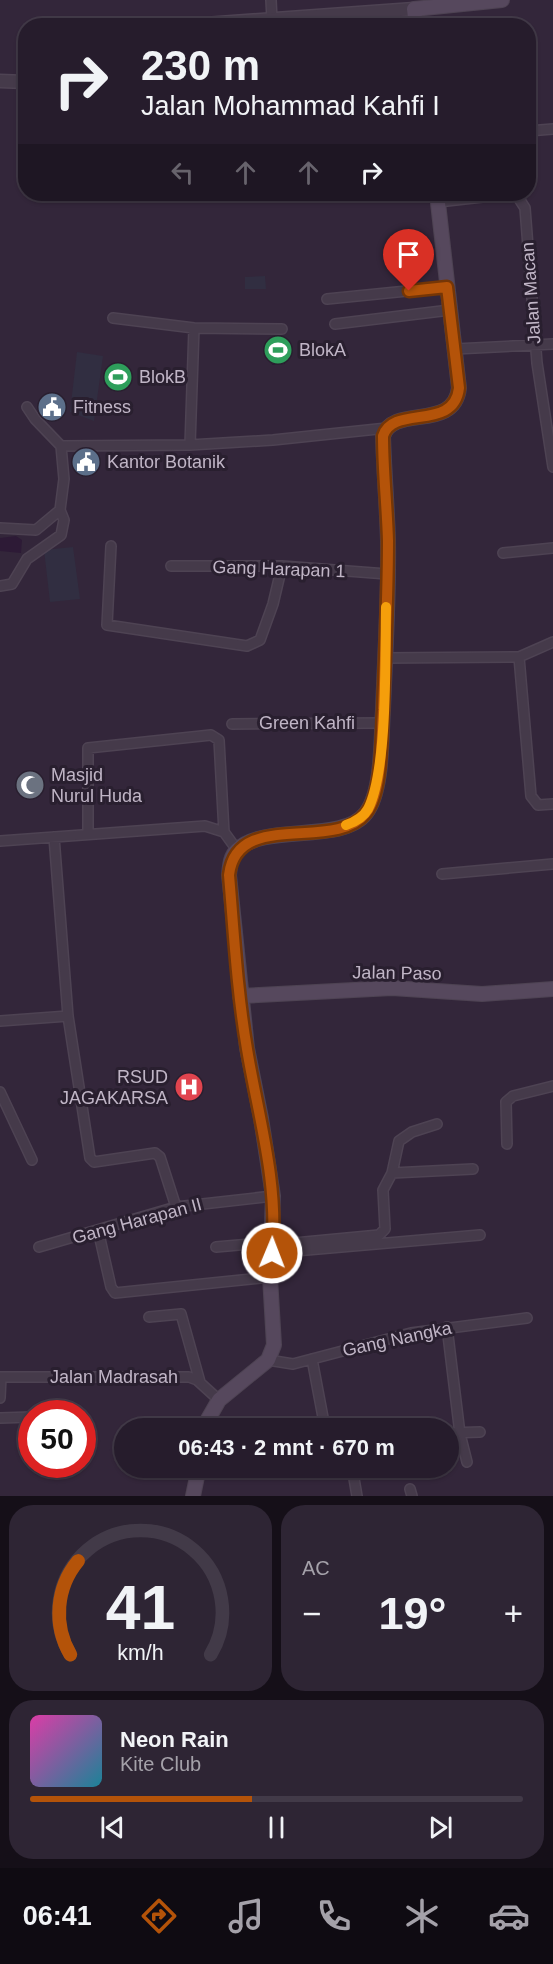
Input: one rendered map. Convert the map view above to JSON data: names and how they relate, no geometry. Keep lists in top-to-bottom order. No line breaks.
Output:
{"streets":{"main road":["Jalan Paso"],"street":["Jalan Macan","Gang Harapan 1","Green Kahfi","Gang Harapan II","Gang Nangka","Jalan Madrasah"]},"places":{"sports":["BlokA","BlokB"],"public building":["Fitness","Kantor Botanik"],"mosque":["Masjid Nurul Huda"],"hospital":["RSUD JAGAKARSA"]},"page":{"turn":["230 m","Jalan Mohammad Kahfi I"],"limit":"50","trip":"06:43 · 2 mnt · 670 m","tile":"AC","heat":["−","19°","+"],"song":["Neon Rain","Kite Club"],"tabs":"06:41","gauge":["41","km/h"]}}
